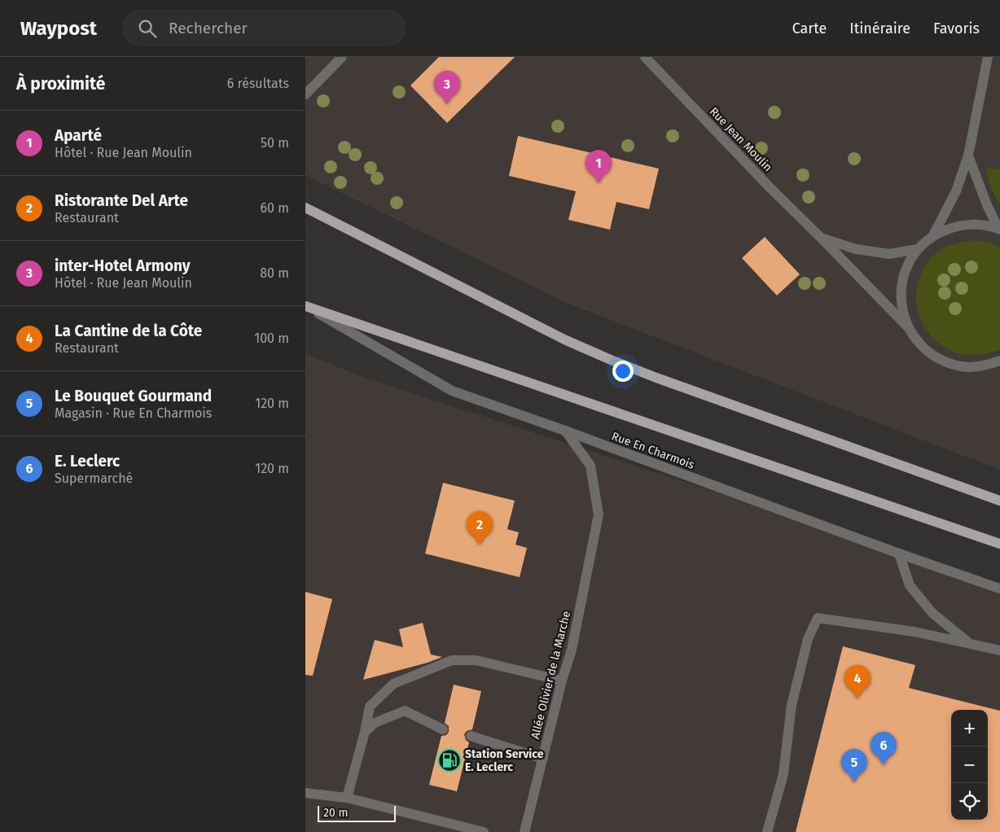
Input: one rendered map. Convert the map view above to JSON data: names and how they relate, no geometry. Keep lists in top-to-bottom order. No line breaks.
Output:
{"streets":{"street":["Rue Jean Moulin","Rue En Charmois","Allée Olivier de la Marche"]},"crossings":[["Rue En Charmois","Allée Olivier de la Marche"]],"places":{"fuel station":["Station Service E. Leclerc"]},"scale_bar":"20 m","page":{"header":"Waypost","search":"Rechercher","nav":["Carte","Itinéraire","Favoris"],"heading":["À proximité","6 résultats"],"pins":["3","1","2","4","6","5"],"list":[{"mark":"1","name":"Aparté","note":"Hôtel · Rue Jean Moulin","value":"50 m"},{"mark":"2","name":"Ristorante Del Arte","note":"Restaurant","value":"60 m"},{"mark":"3","name":"inter-Hotel Armony","note":"Hôtel · Rue Jean Moulin","value":"80 m"},{"mark":"4","name":"La Cantine de la Côte","note":"Restaurant","value":"100 m"},{"mark":"5","name":"Le Bouquet Gourmand","note":"Magasin · Rue En Charmois","value":"120 m"},{"mark":"6","name":"E. Leclerc","note":"Supermarché","value":"120 m"}],"map_buttons":["+","−"],"scale":"20 m"}}
